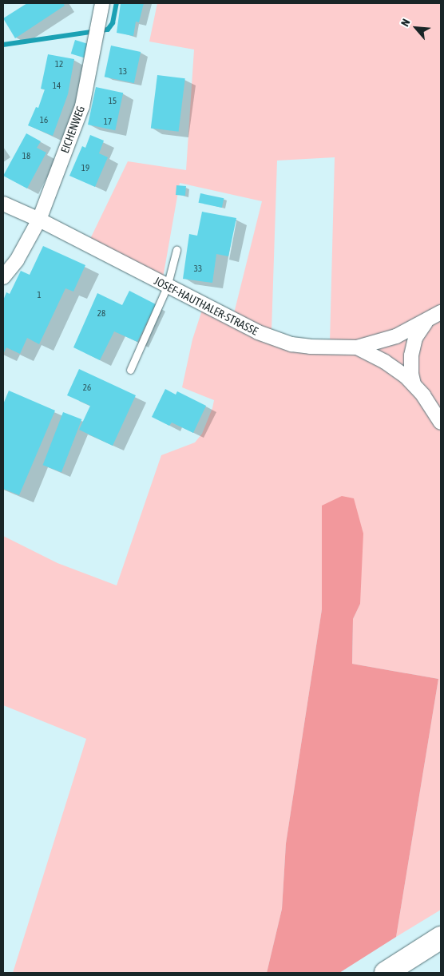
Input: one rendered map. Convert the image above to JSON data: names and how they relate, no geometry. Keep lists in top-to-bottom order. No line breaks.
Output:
{"streets":{"street":["EICHENWEG","JOSEF-HAUTHALER-STRASSE"]},"crossings":[["EICHENWEG","JOSEF-HAUTHALER-STRASSE"]],"house_numbers":["12","13","14","15","16","17","18","19","33","1","28","26"],"north":"top left"}
